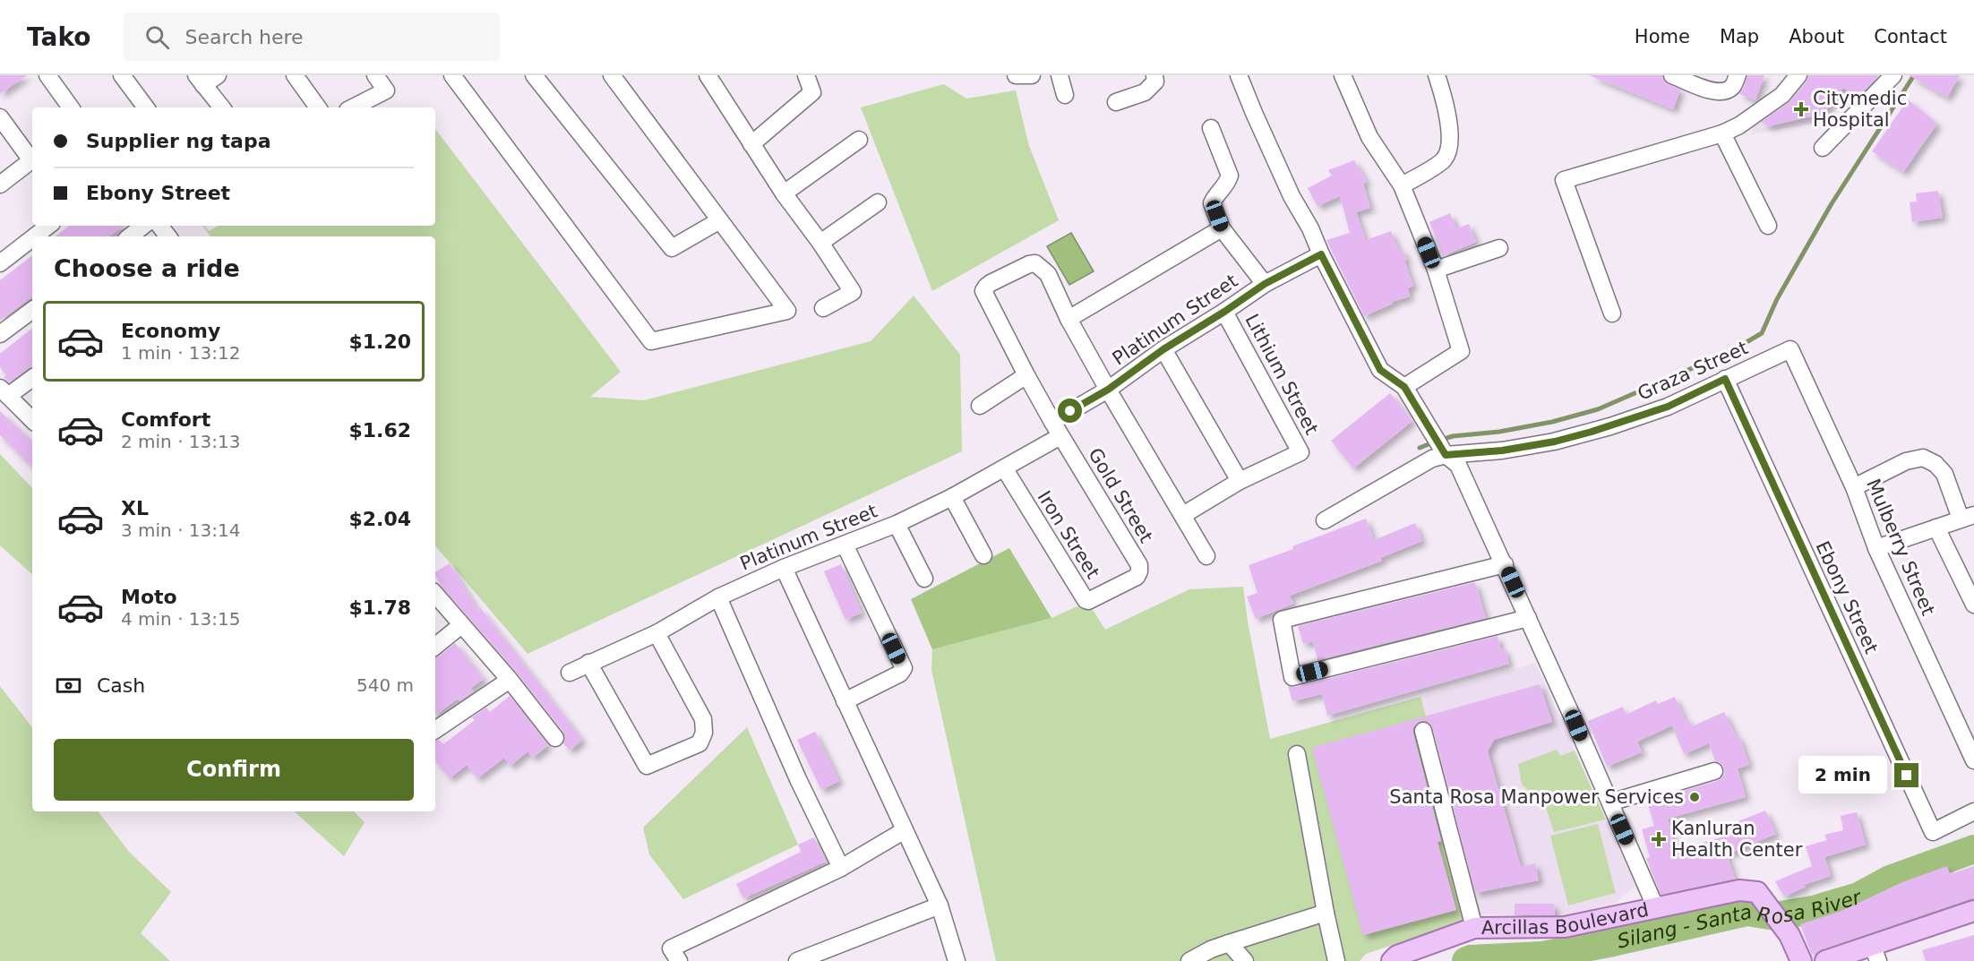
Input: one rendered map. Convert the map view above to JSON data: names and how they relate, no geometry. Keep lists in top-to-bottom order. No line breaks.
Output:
{"streets":{"main road":["Arcillas Boulevard"],"street":["Platinum Street","Graza Street","Lithium Street","Gold Street","Iron Street","Mulberry Street","Ebony Street"]},"crossings":[["Platinum Street","Lithium Street"],["Platinum Street","Gold Street"],["Platinum Street","Iron Street"],["Graza Street","Mulberry Street"],["Graza Street","Ebony Street"],["Gold Street","Iron Street"]],"water":["Silang - Santa Rosa River"],"places":{"health":["Citymedic Hospital","Kanluran Health Center"],"other":["Santa Rosa Manpower Services"]},"page":{"header":"Tako","search":"Search here","nav":["Home","Map","About","Contact"],"banner":["Supplier ng tapa","Ebony Street"],"heading":"Choose a ride","list":[{"name":"Economy","note":"1 min · 13:12","value":"$1.20"},{"name":"Comfort","note":"2 min · 13:13","value":"$1.62"},{"name":"XL","note":"3 min · 13:14","value":"$2.04"},{"name":"Moto","note":"4 min · 13:15","value":"$1.78"}],"pay":["Cash","540 m"],"buttons":"Confirm","bubble":"2 min"}}
